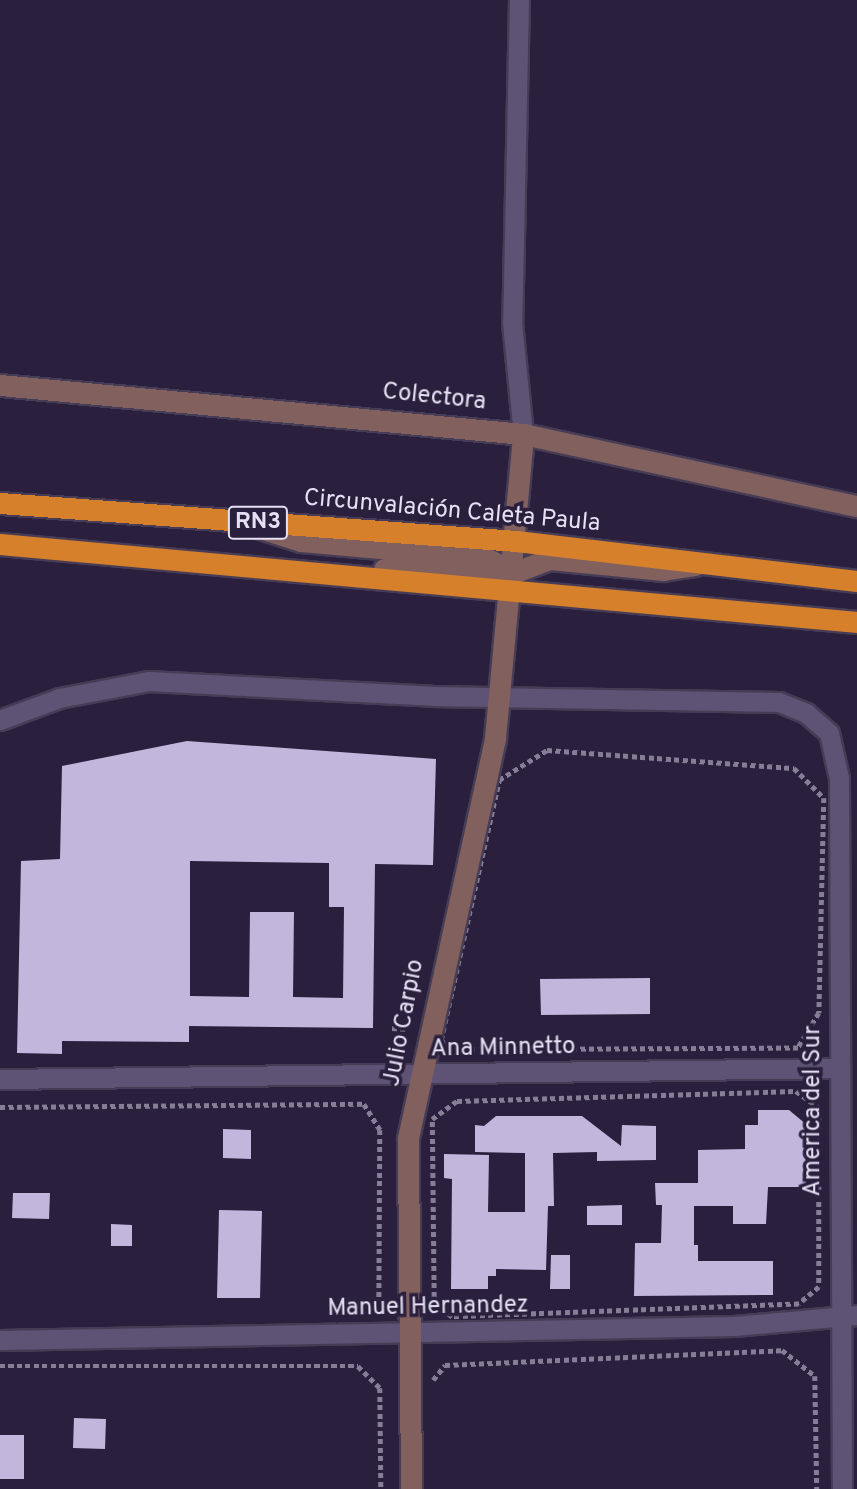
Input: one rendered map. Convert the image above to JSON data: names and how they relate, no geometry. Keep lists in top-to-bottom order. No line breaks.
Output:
{"streets":{"highway":["Circunvalación Caleta Paula","RN3"],"street":["Colectora","Julio Carpio","Ana Minnetto","America del Sur","Manuel Hernandez"]},"crossings":[["Colectora","Julio Carpio"],["Circunvalación Caleta Paula","Julio Carpio"],["Julio Carpio","Ana Minnetto"],["Julio Carpio","America del Sur"],["Julio Carpio","Manuel Hernandez"],["Ana Minnetto","America del Sur"],["America del Sur","Manuel Hernandez"]]}
